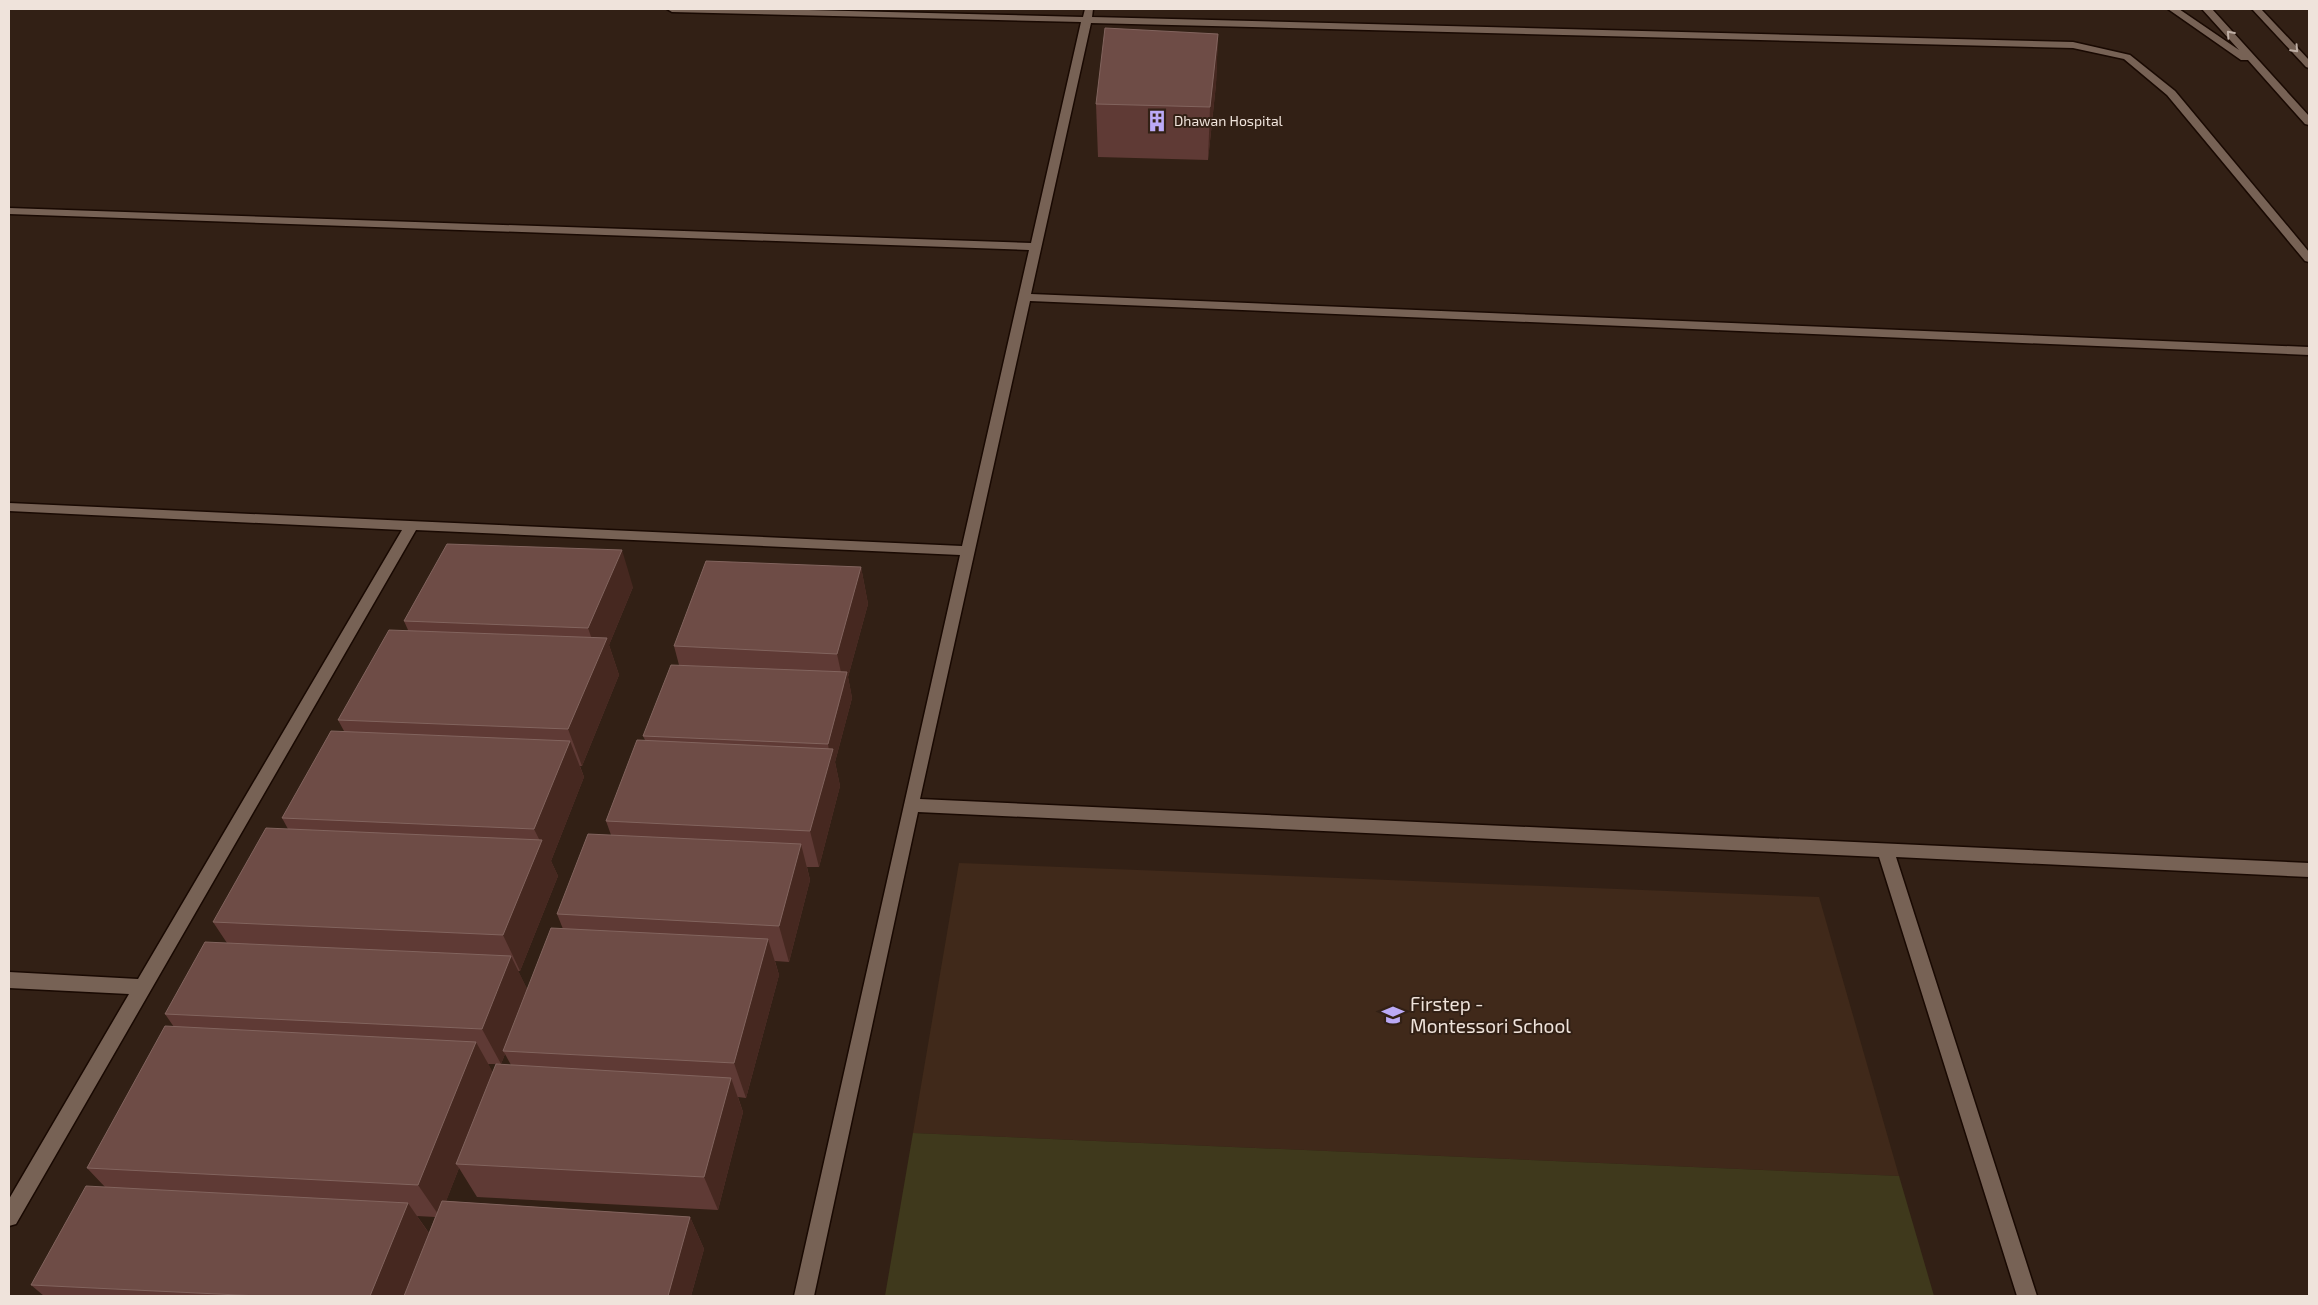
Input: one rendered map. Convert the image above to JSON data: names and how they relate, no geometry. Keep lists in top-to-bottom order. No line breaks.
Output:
{"places":{"building":["Dhawan Hospital"],"school or university":["Firstep - Montessori School"]}}
